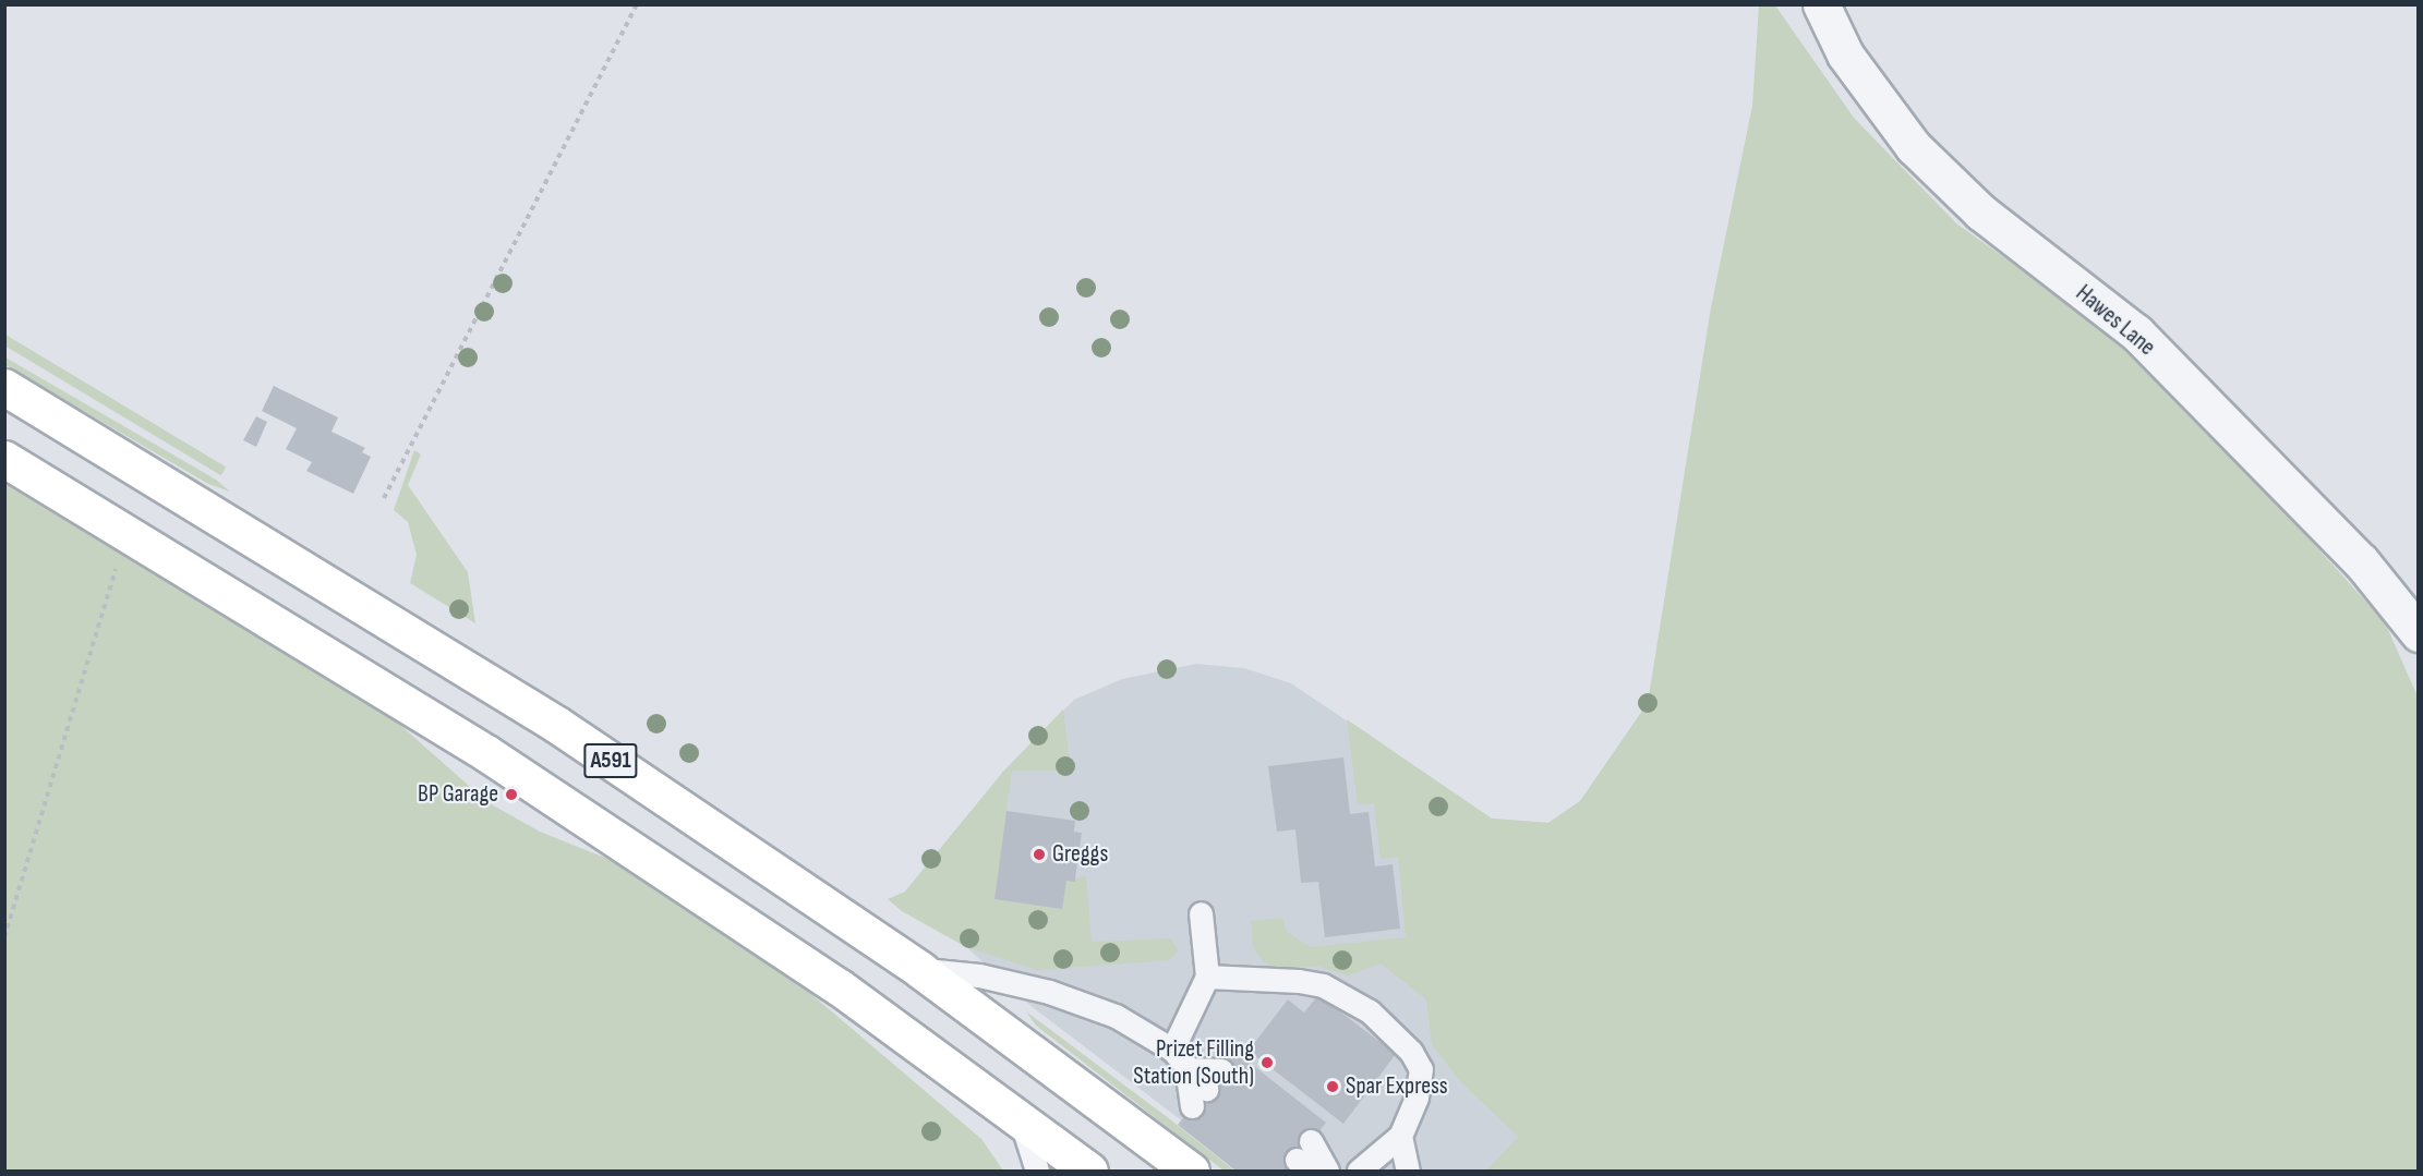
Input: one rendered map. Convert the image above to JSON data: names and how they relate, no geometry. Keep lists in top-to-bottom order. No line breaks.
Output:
{"streets":{"highway":["A591"],"street":["Hawes Lane"]},"places":["BP Garage","Greggs","Prizet Filling Station (South)","Spar Express"]}
